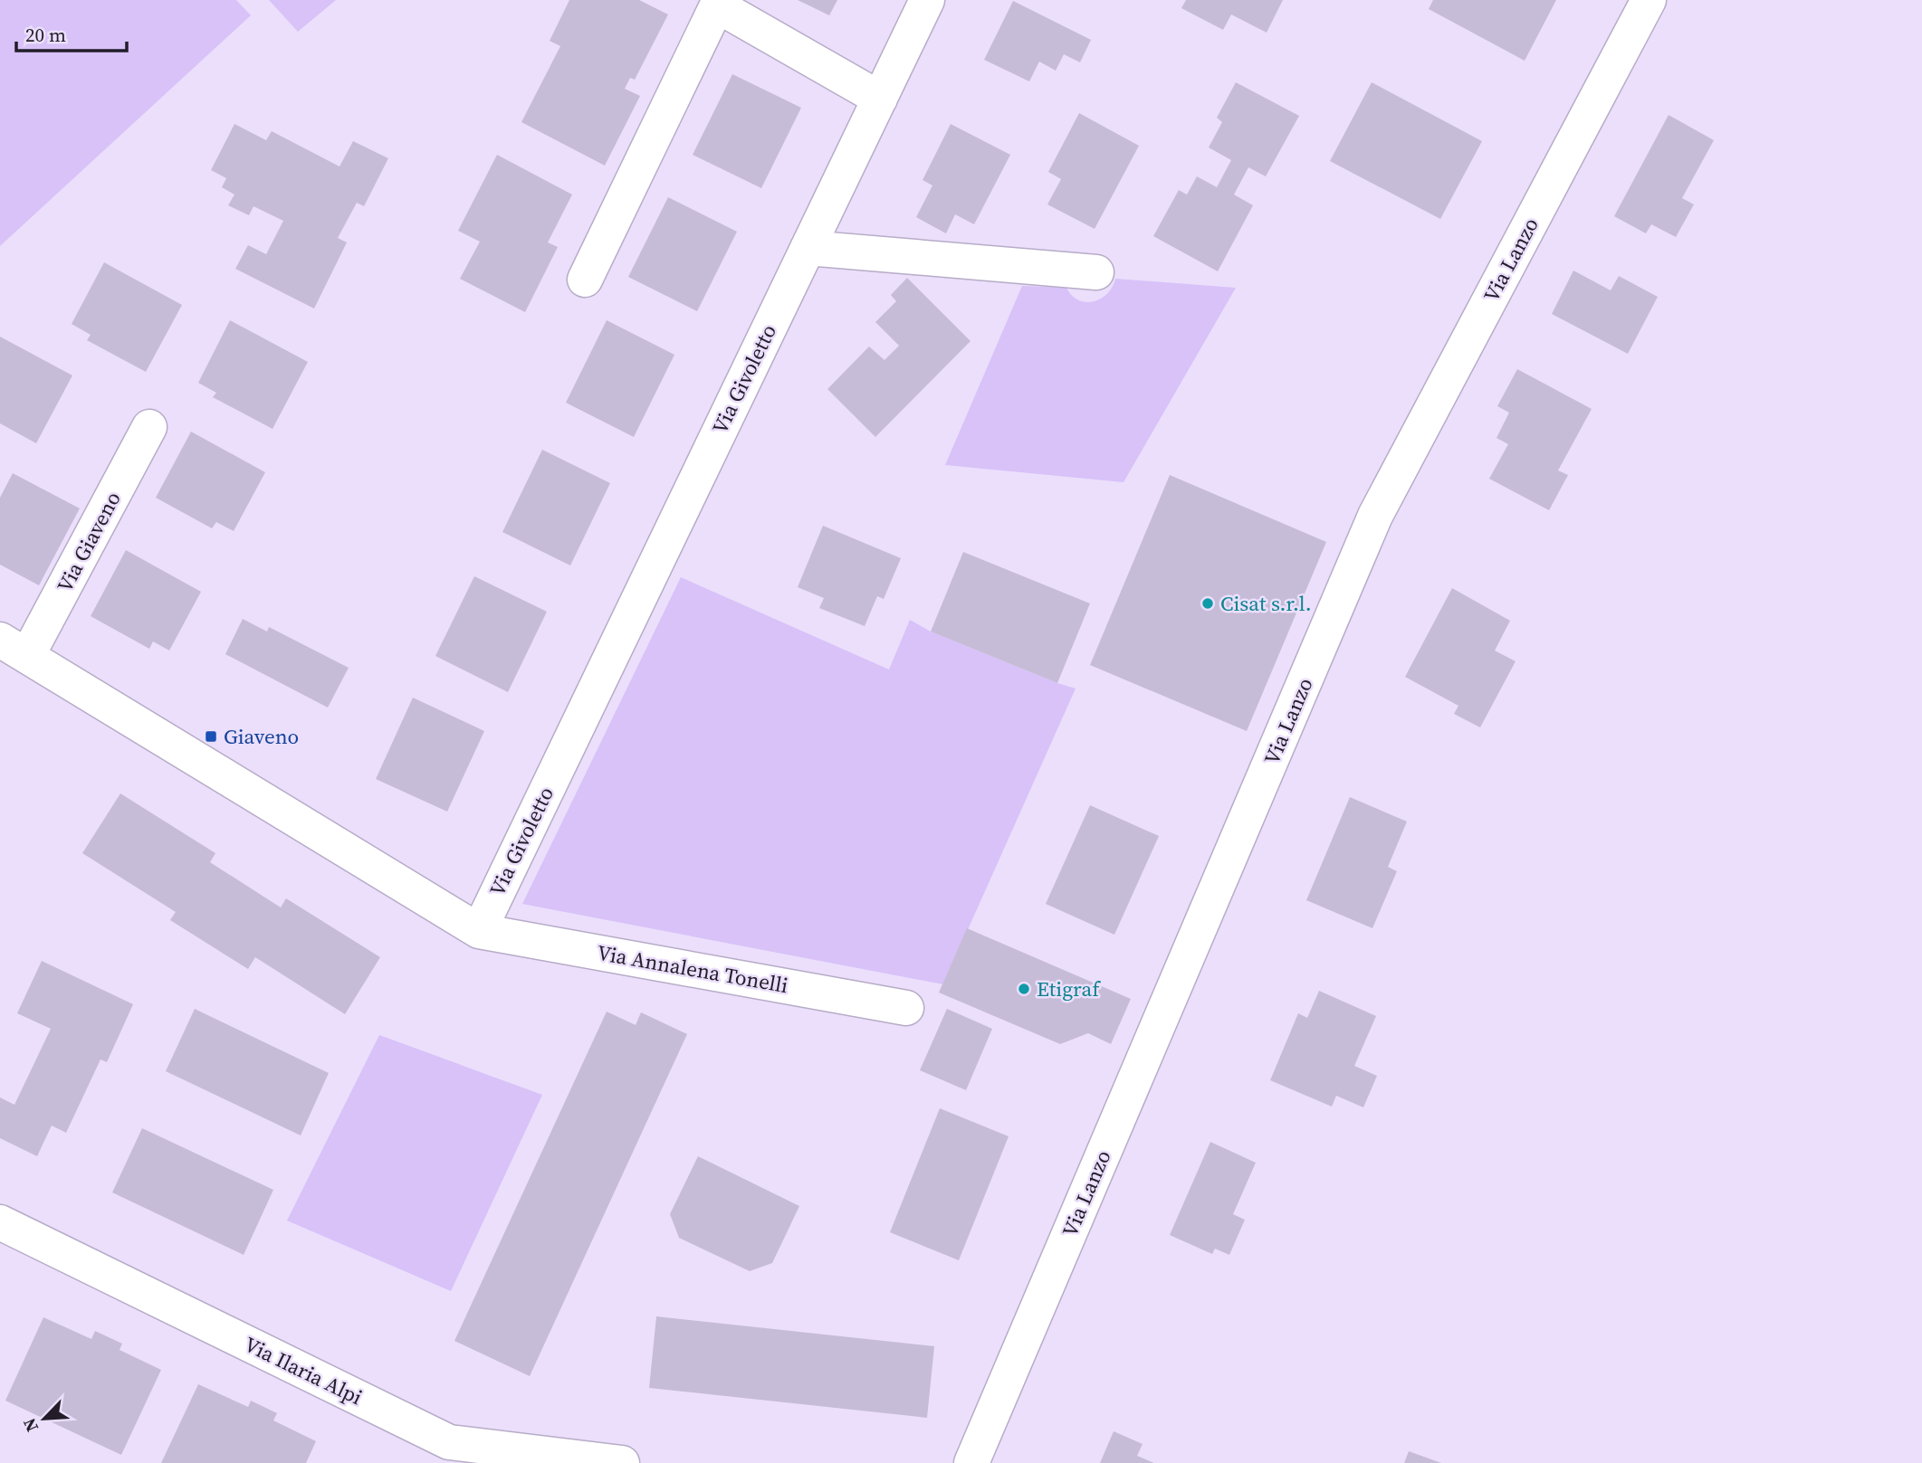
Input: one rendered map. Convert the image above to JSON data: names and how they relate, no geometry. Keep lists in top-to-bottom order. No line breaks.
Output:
{"streets":{"street":["Via Lanzo","Via Givoletto","Via Giaveno","Via Annalena Tonelli","Via Ilaria Alpi"]},"crossings":[["Via Givoletto","Via Annalena Tonelli"]],"places":{"other":["Cisat s.r.l.","Etigraf"],"transit":["Giaveno"]},"scale_bar":"20 m","north":"bottom left"}
